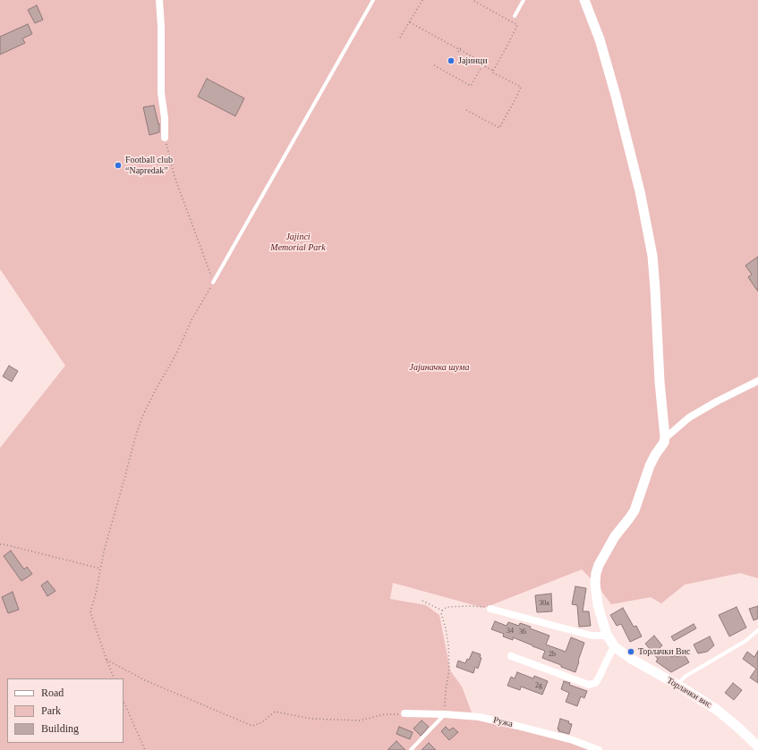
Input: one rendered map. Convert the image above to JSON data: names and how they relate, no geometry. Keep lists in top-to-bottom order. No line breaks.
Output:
{"streets":{"street":["Торлачки вис","Ружа"]},"parks":["Jajinci Memorial Park","Јајиначка шума"],"places":["Јајинци","Football club “Napredak”","Торлачки Вис"],"house_numbers":["30a","34","36","2b","2g"],"legend":["Road","Park","Building"]}
